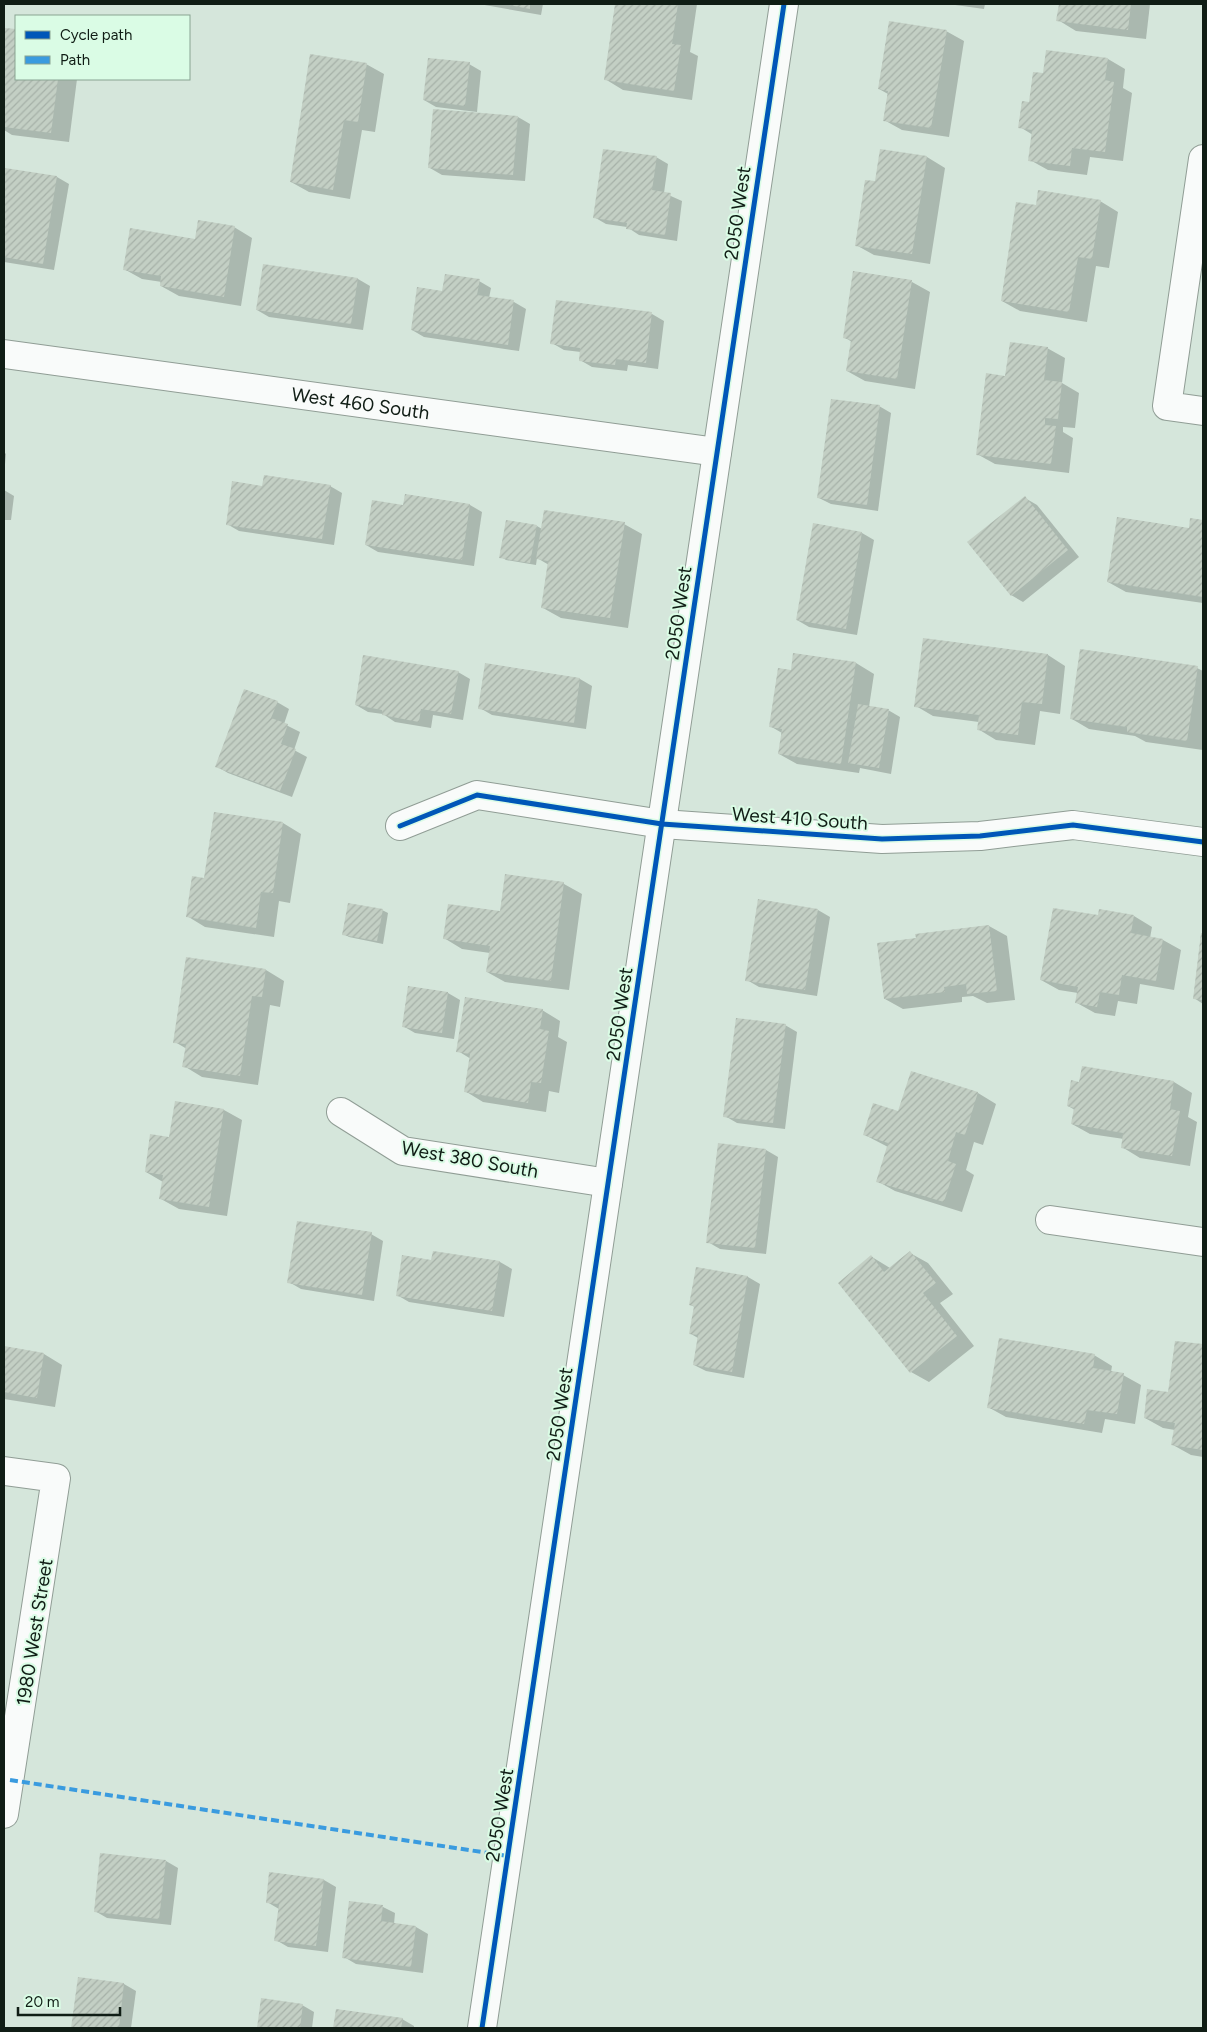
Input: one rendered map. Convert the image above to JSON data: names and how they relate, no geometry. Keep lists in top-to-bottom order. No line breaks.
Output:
{"streets":{"street":["2050 West","West 460 South","West 410 South","West 380 South","1980 West Street"]},"crossings":[["2050 West","West 460 South"],["2050 West","West 410 South"],["2050 West","West 380 South"]],"legend":["Cycle path","Path"],"scale_bar":"20 m"}
